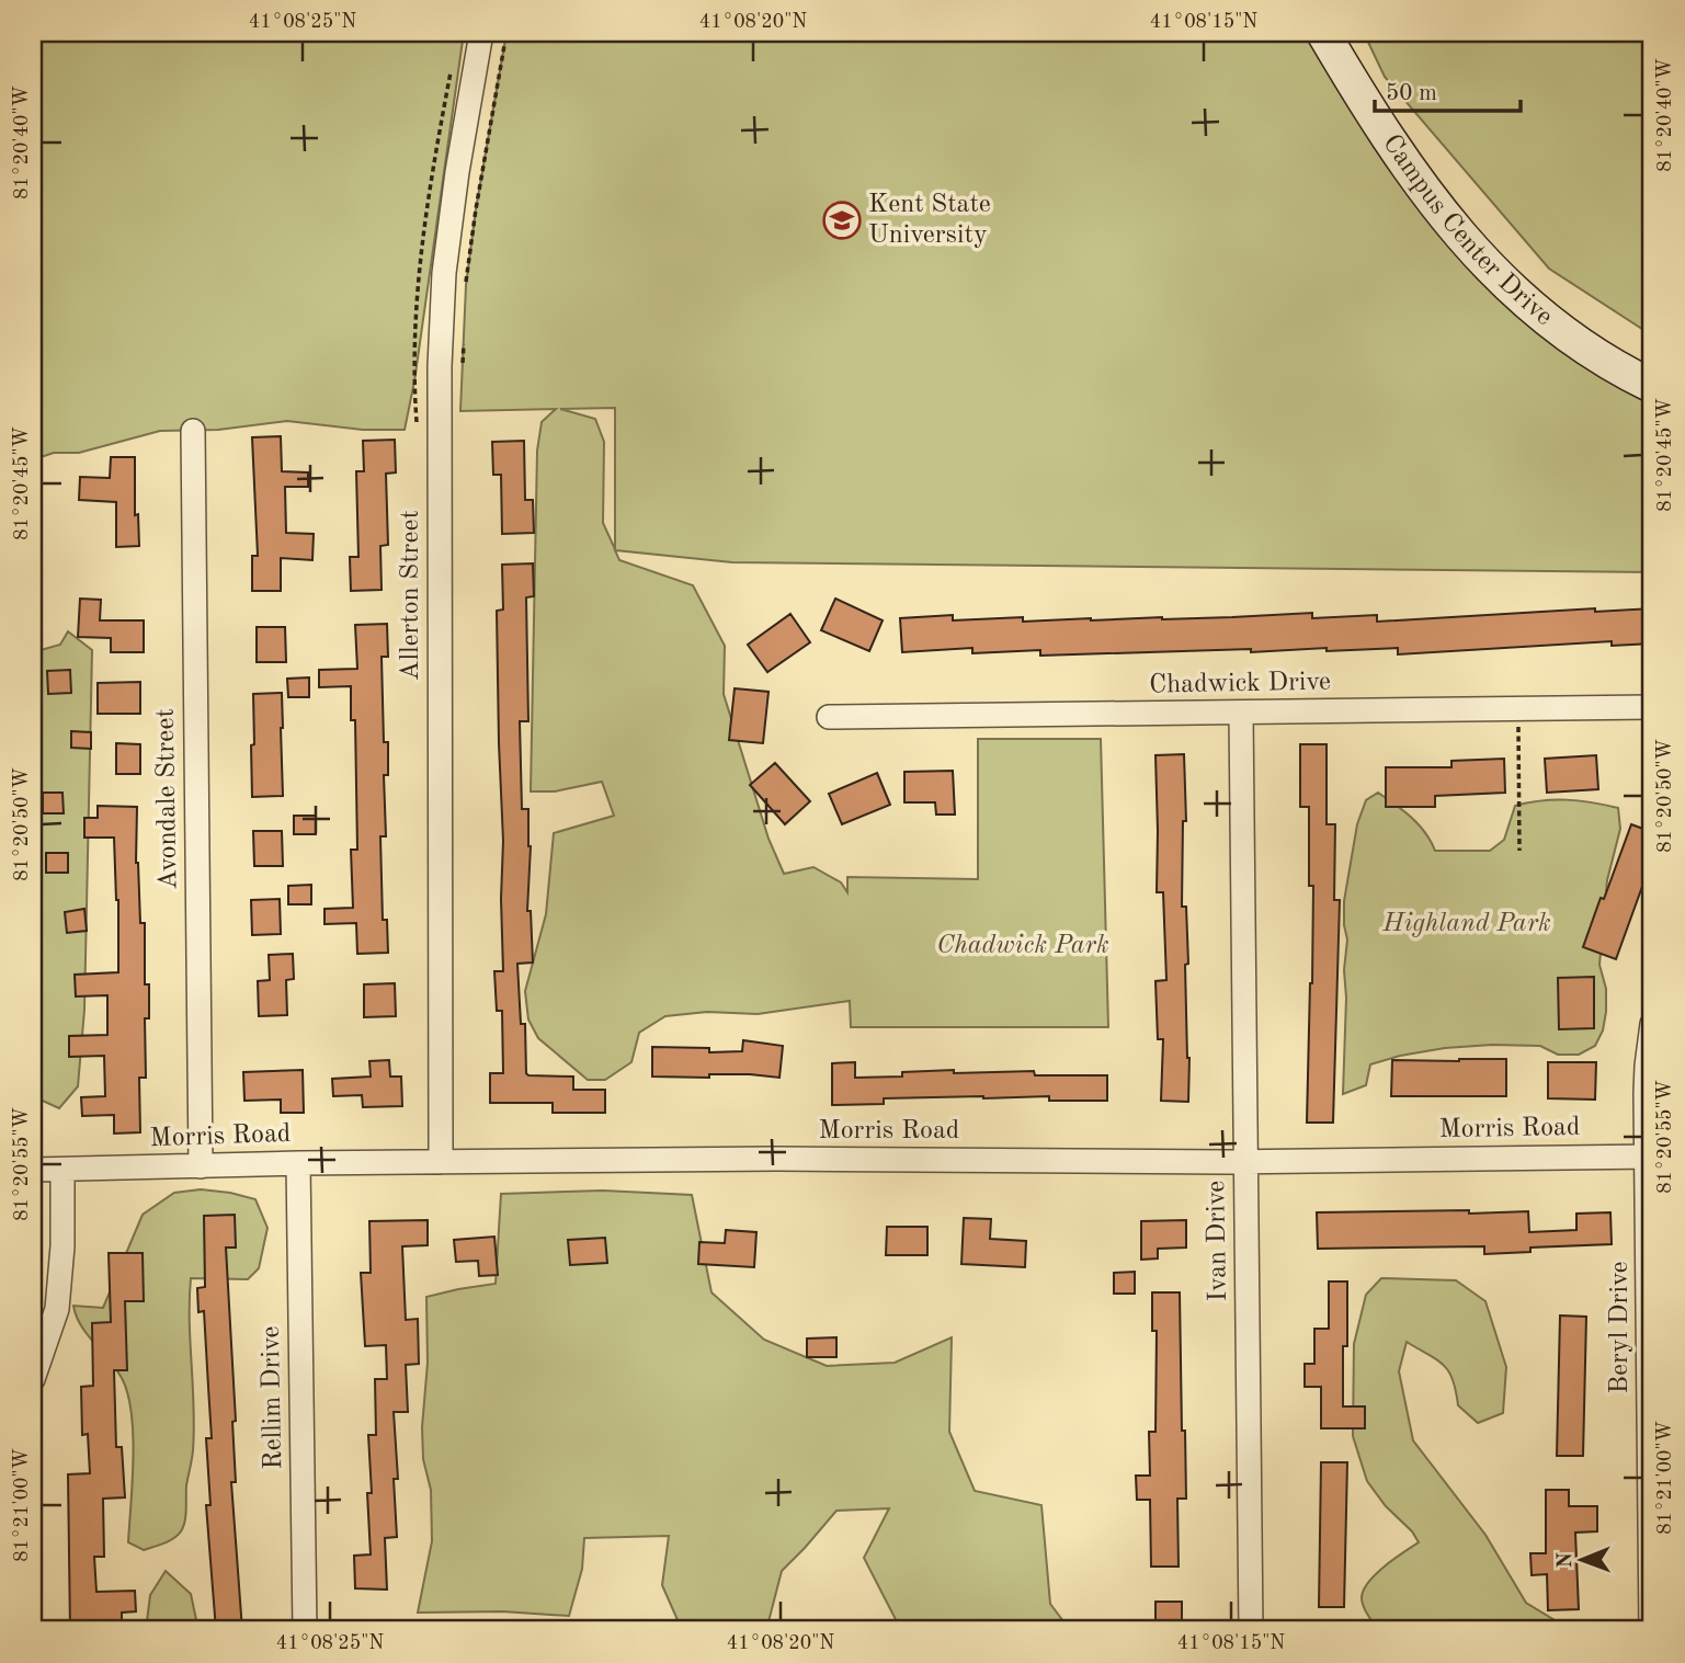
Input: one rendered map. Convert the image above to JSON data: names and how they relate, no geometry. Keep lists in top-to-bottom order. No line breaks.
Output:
{"streets":{"street":["Campus Center Drive","Allerton Street","Chadwick Drive","Avondale Street","Morris Road","Ivan Drive","Beryl Drive","Rellim Drive"]},"crossings":[["Allerton Street","Morris Road"],["Chadwick Drive","Ivan Drive"],["Avondale Street","Morris Road"],["Morris Road","Ivan Drive"],["Morris Road","Beryl Drive"],["Morris Road","Rellim Drive"]],"parks":["Highland Park","Chadwick Park"],"places":{"school or university":["Kent State University"]},"scale_bar":"50 m","north":"left","coordinates":["41°08'25\"N","41°08'20\"N","41°08'15\"N","81°20'40\"W","81°20'45\"W","81°20'50\"W","81°20'55\"W","81°21'00\"W"]}
